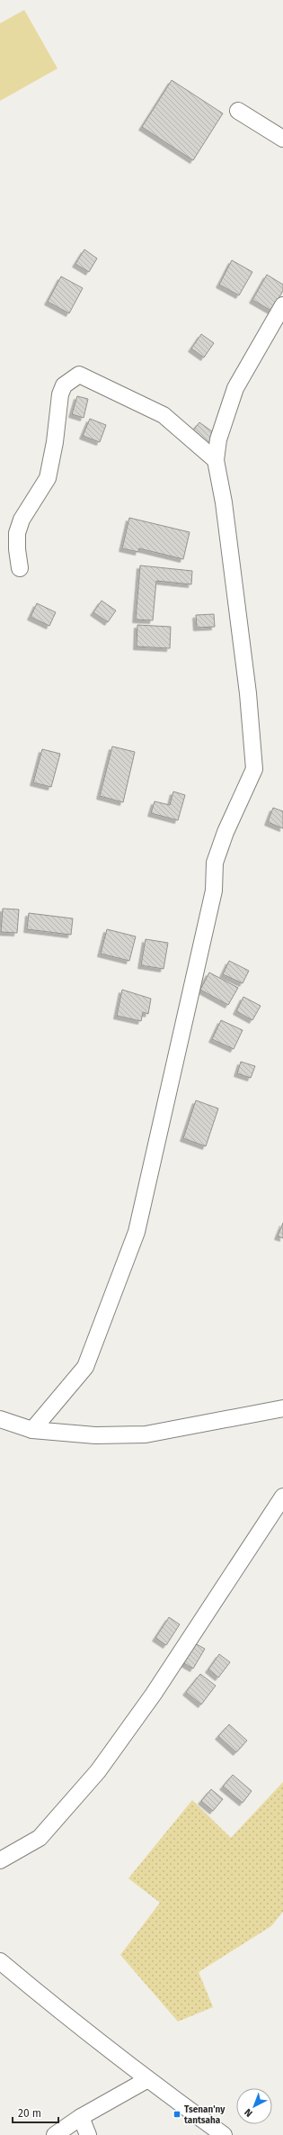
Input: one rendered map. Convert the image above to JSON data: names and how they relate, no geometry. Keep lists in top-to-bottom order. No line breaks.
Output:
{"places":{"transit":["Tsenan'ny tantsaha"]},"scale_bar":"20 m","north":"bottom left"}
